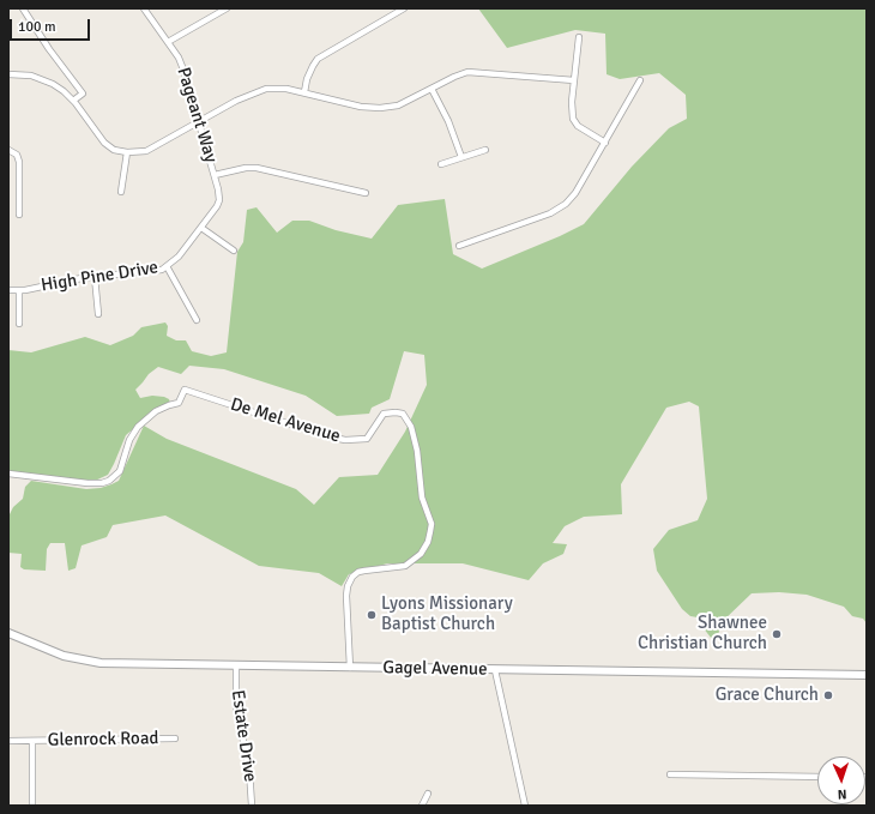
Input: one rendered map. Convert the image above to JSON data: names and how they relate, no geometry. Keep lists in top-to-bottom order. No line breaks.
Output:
{"streets":{"street":["Pageant Way","High Pine Drive","De Mel Avenue","Gagel Avenue","Estate Drive","Glenrock Road"]},"crossings":[["Pageant Way","High Pine Drive"],["De Mel Avenue","Gagel Avenue"],["Gagel Avenue","Estate Drive"]],"places":["Lyons Missionary Baptist Church","Shawnee Christian Church","Grace Church"],"scale_bar":"100 m","north":"bottom"}
